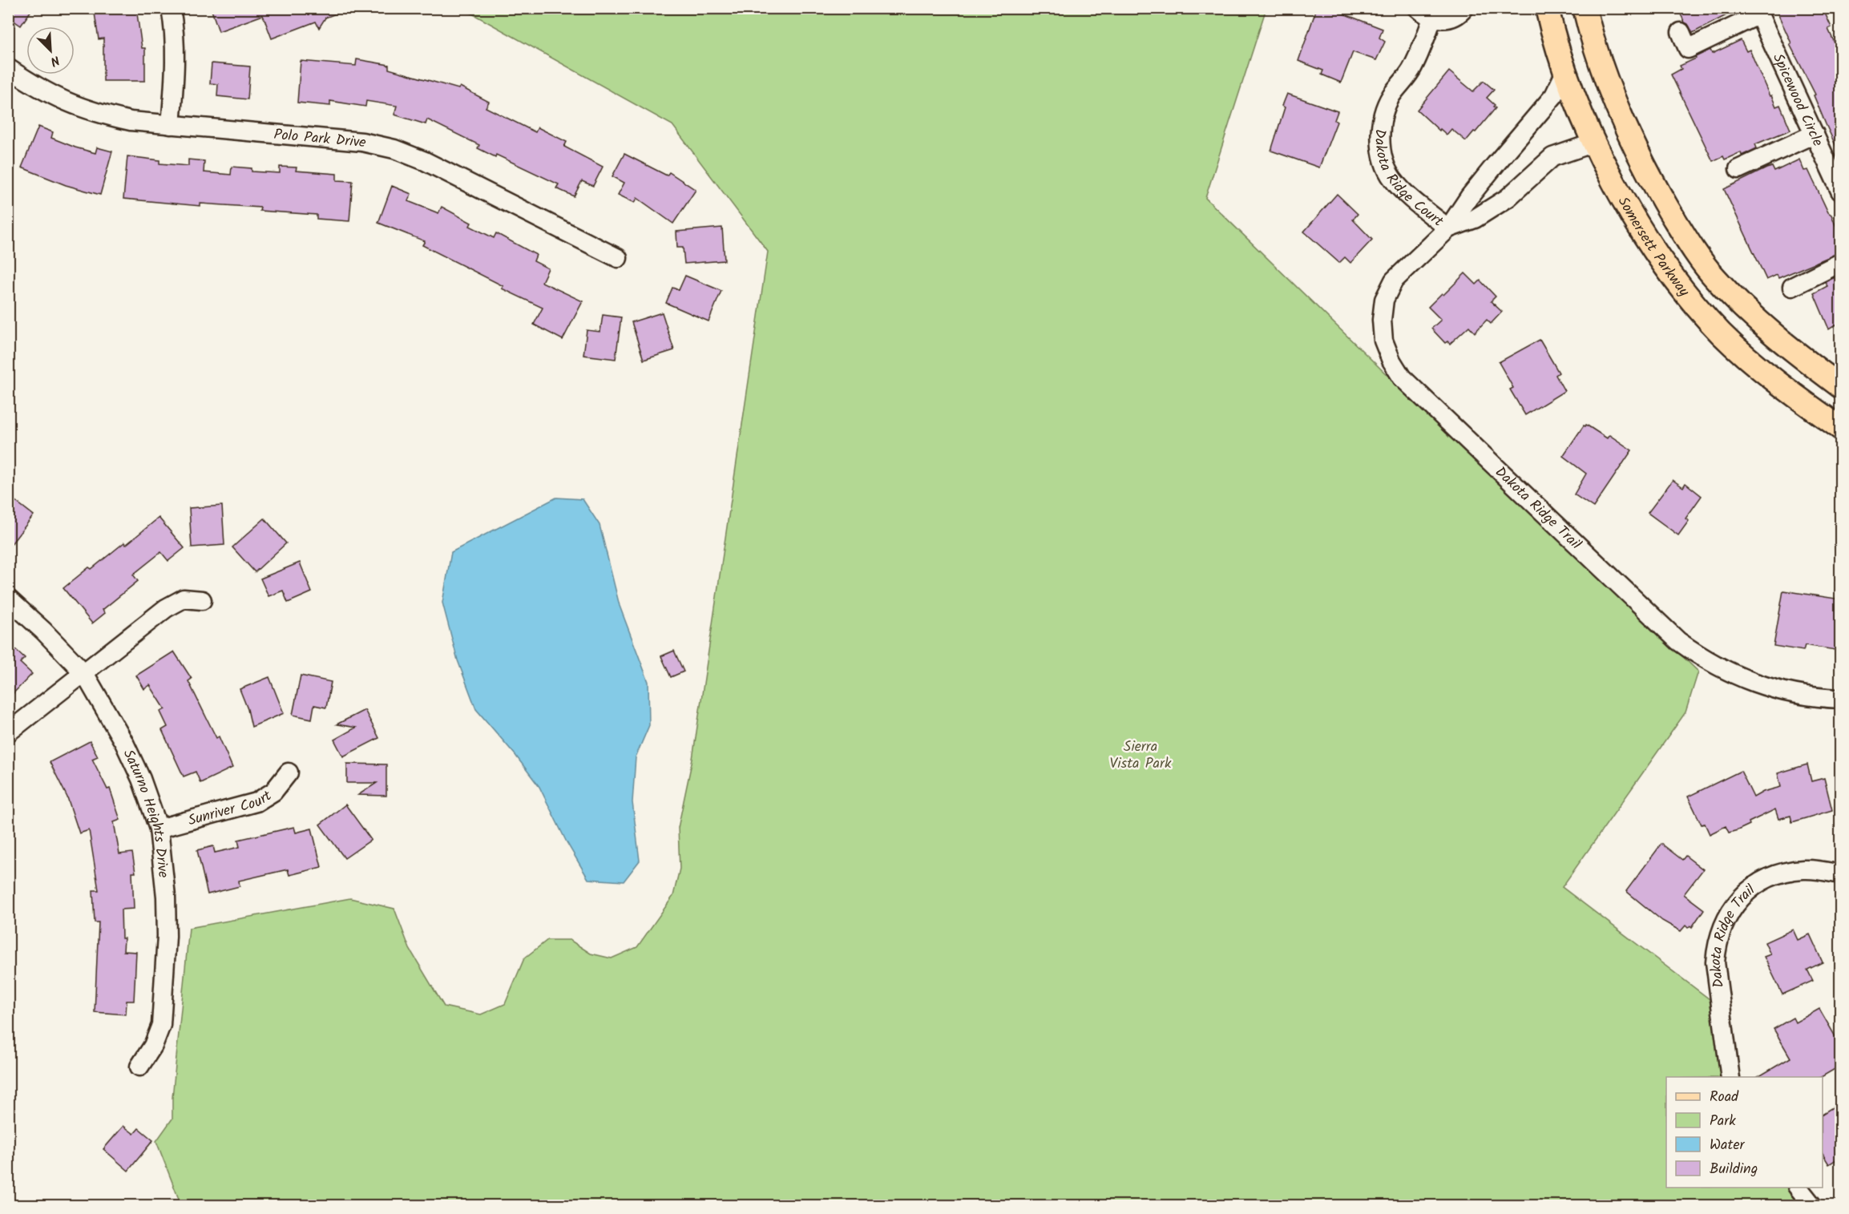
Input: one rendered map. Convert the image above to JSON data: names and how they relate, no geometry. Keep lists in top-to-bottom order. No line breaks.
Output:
{"streets":{"main road":["Somersett Parkway"],"street":["Spicewood Circle","Polo Park Drive","Dakota Ridge Court","Dakota Ridge Trail","Sunriver Court","Saturno Heights Drive"]},"crossings":[["Dakota Ridge Court","Dakota Ridge Trail"],["Somersett Parkway","Dakota Ridge Trail"],["Sunriver Court","Saturno Heights Drive"]],"parks":["Sierra Vista Park"],"legend":["Road","Park","Water","Building"],"north":"bottom right"}
